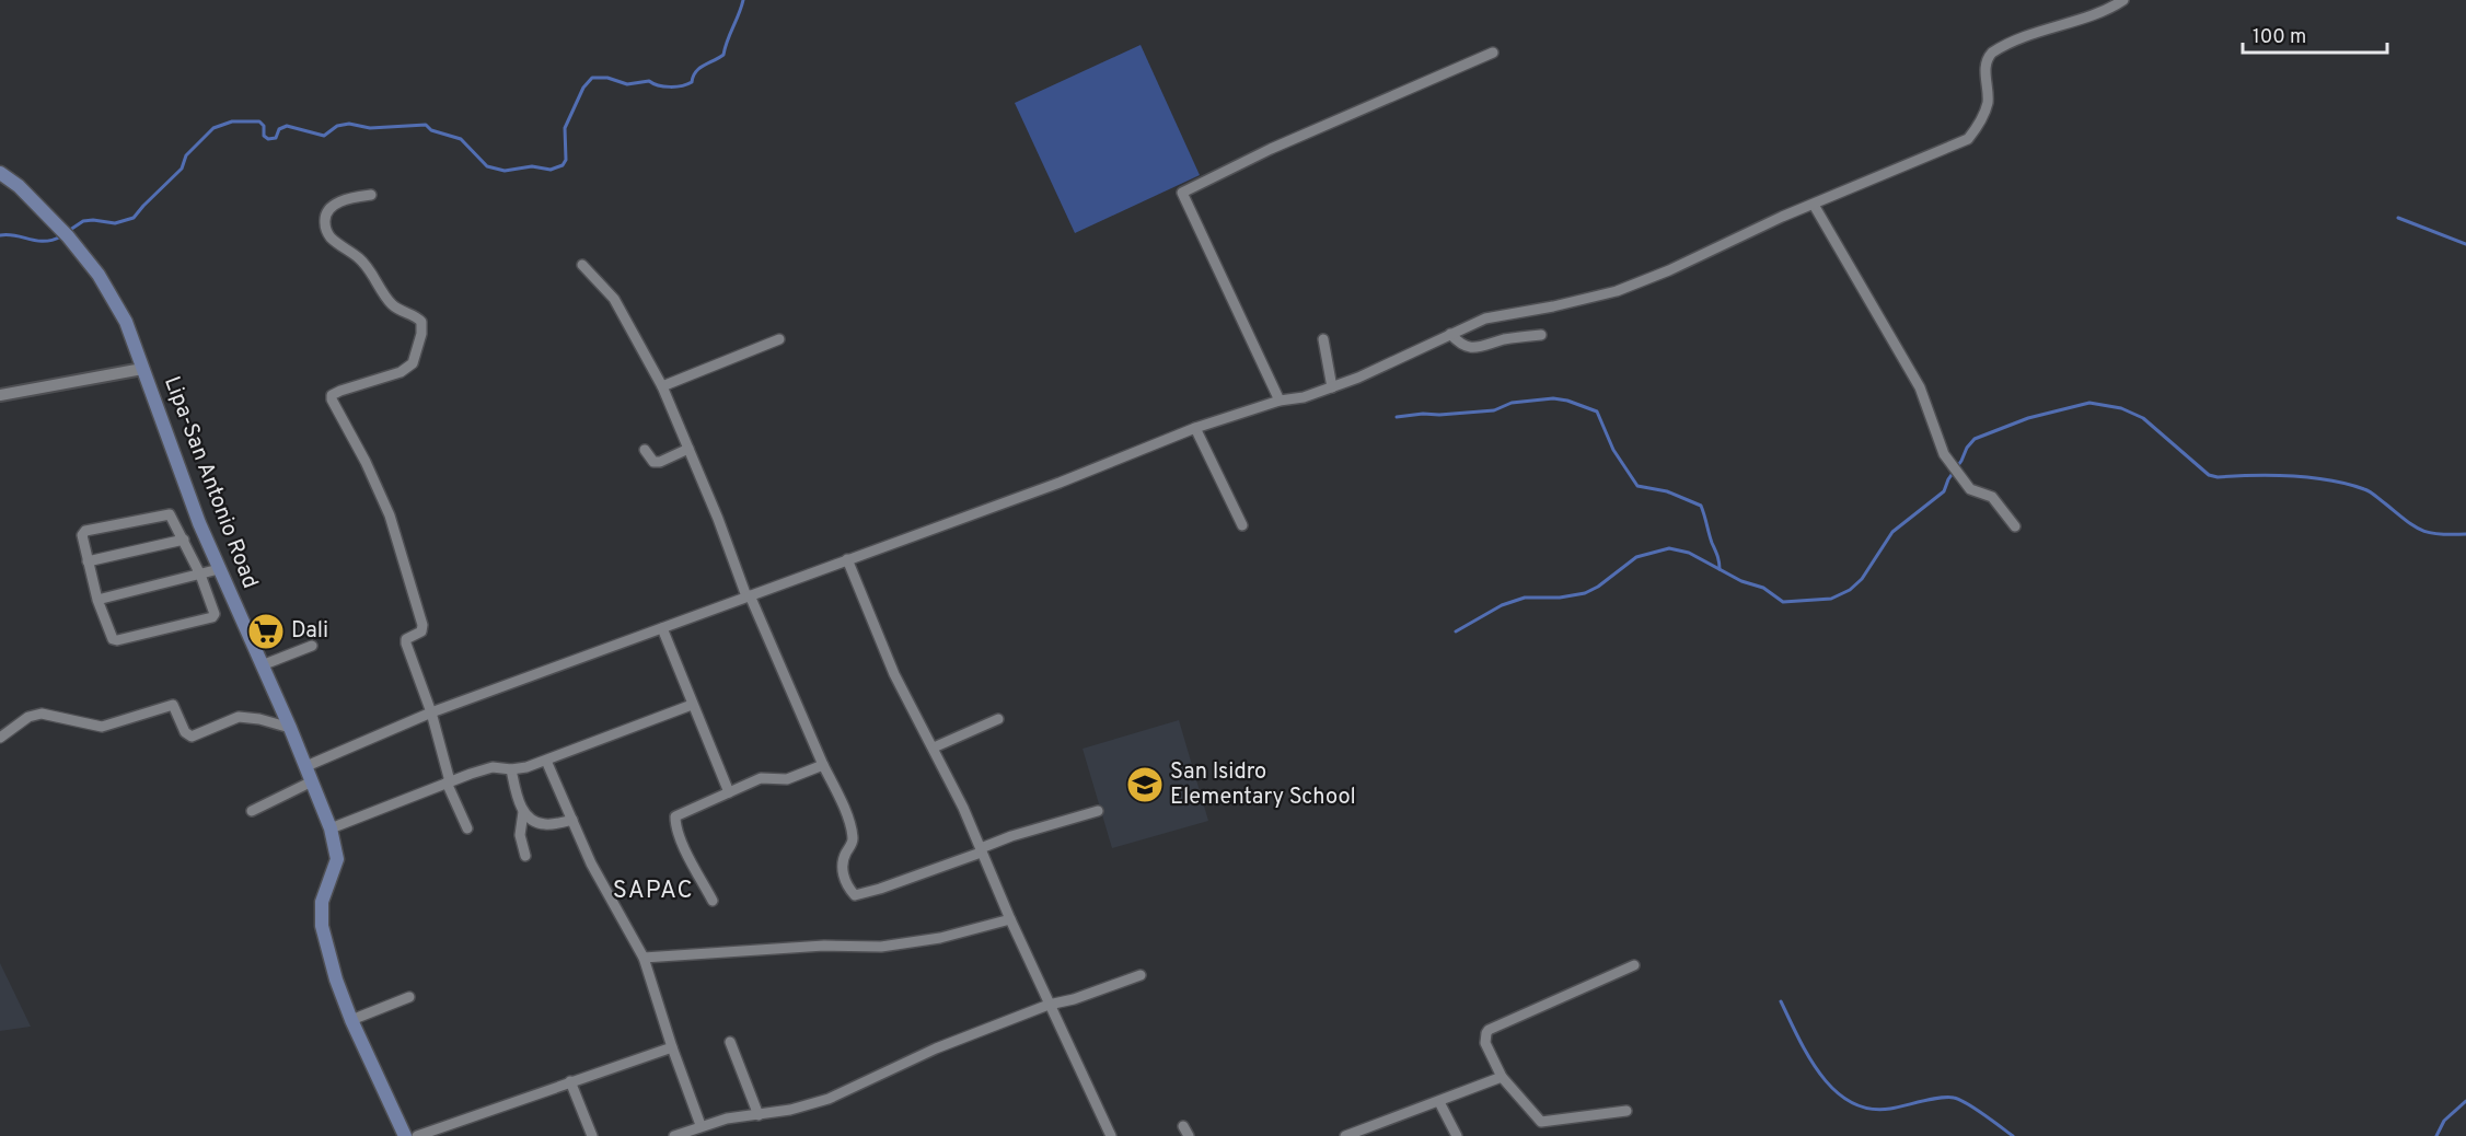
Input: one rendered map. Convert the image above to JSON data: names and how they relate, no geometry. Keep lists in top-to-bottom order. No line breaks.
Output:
{"streets":{"main road":["Lipa-San Antonio Road"]},"districts":["SAPAC"],"places":{"supermarket":["Dali"],"school or university":["San Isidro Elementary School"]},"scale_bar":"100 m"}
